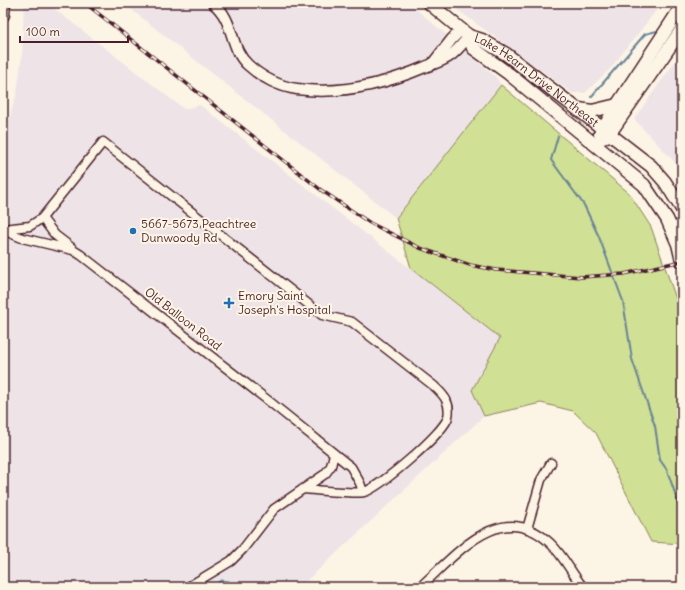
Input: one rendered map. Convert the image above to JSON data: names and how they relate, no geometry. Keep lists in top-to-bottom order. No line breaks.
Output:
{"streets":{"main road":["Lake Hearn Drive Northeast"],"street":["Old Balloon Road"]},"places":{"other":["5667-5673 Peachtree Dunwoody Rd"],"health":["Emory Saint Joseph's Hospital"]},"scale_bar":"100 m"}
